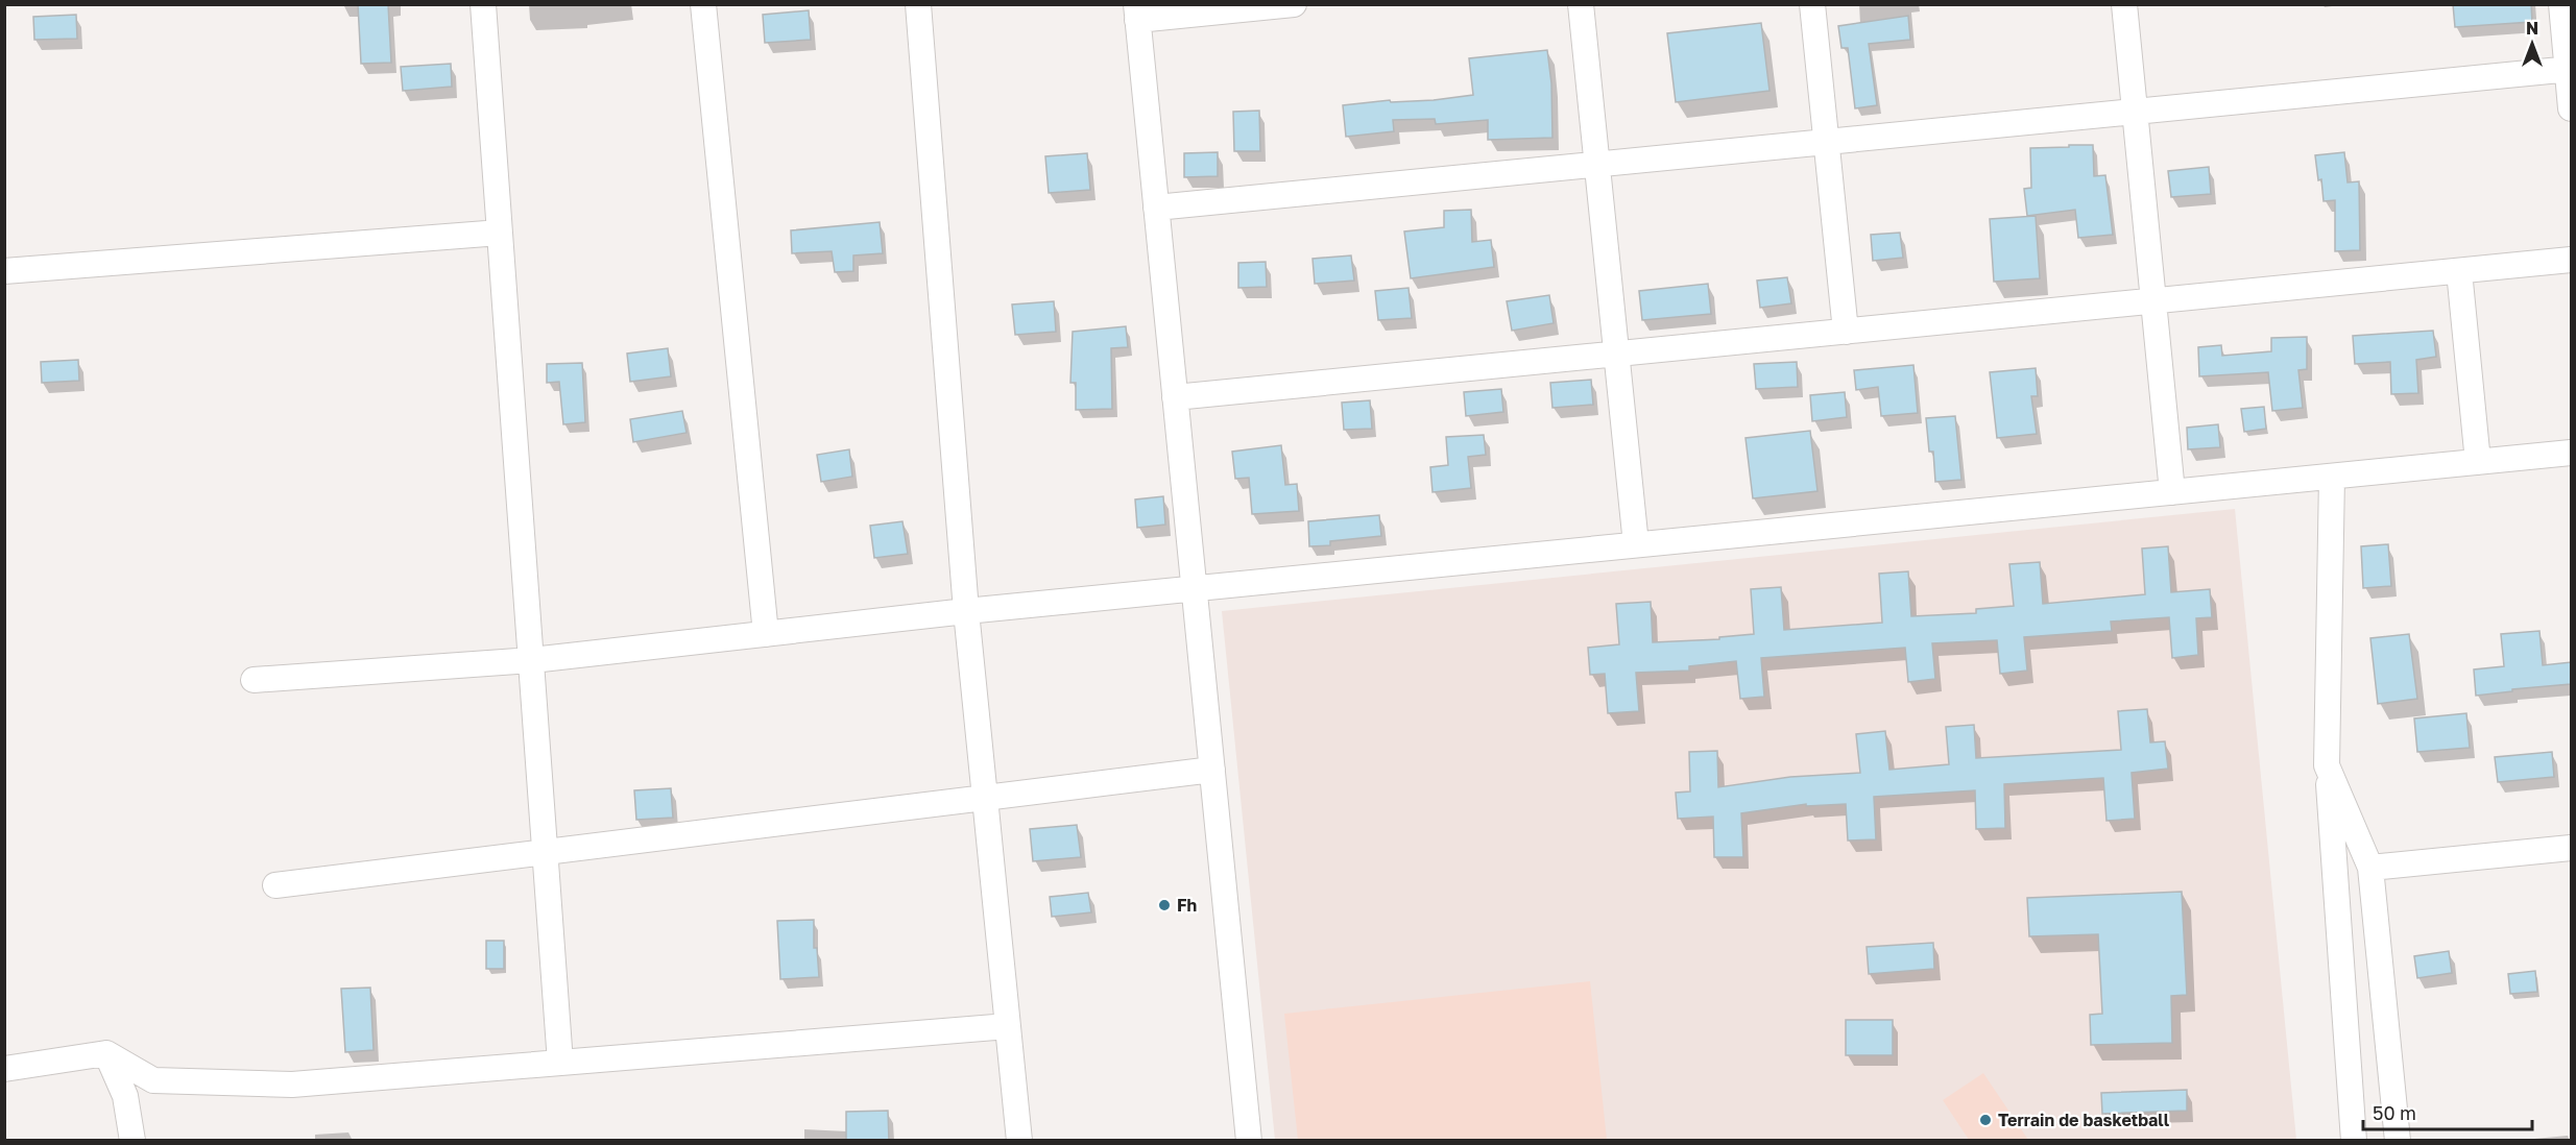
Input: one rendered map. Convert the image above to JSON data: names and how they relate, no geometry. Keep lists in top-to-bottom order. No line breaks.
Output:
{"places":["Fh","Terrain de basketball"],"scale_bar":"50 m","north":"top"}
